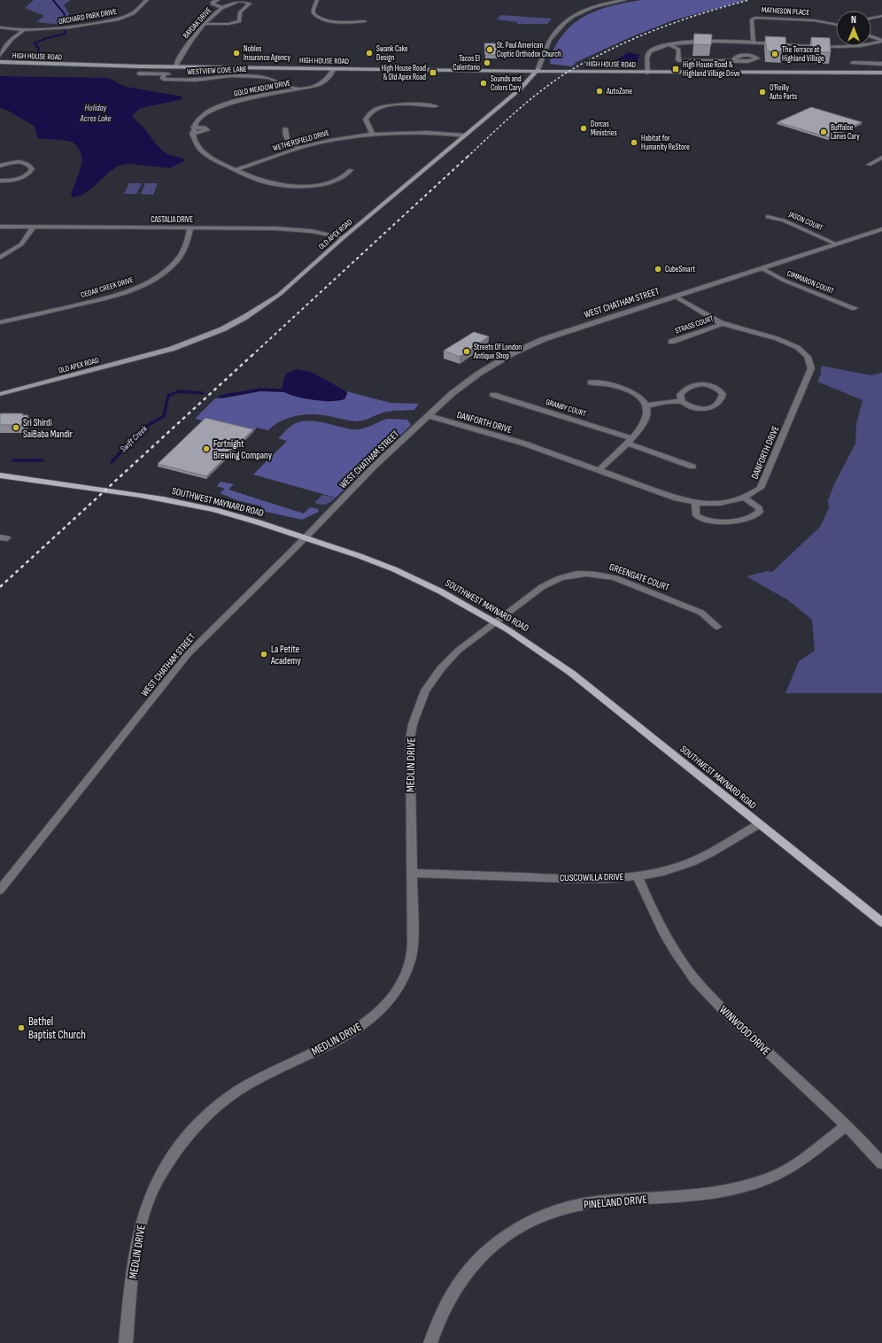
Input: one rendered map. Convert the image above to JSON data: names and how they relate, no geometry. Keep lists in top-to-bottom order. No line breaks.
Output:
{"streets":{"main road":["HIGH HOUSE ROAD","OLD APEX ROAD","SOUTHWEST MAYNARD ROAD"],"street":["MATHESON PLACE","ORCHARD PARK DRIVE","BAYOAK DRIVE","WESTVIEW COVE LANE","GOLD MEADOW DRIVE","WETHERSFIELD DRIVE","CASTALIA DRIVE","JASON COURT","CIMMARON COURT","CEDAR CREEK DRIVE","WEST CHATHAM STREET","STRASS COURT","GRANBY COURT","DANFORTH DRIVE","GREENGATE COURT","MEDLIN DRIVE","CUSCOWILLA DRIVE","WINWOOD DRIVE","PINELAND DRIVE"]},"crossings":[["BAYOAK DRIVE","HIGH HOUSE ROAD"],["HIGH HOUSE ROAD","GOLD MEADOW DRIVE"],["HIGH HOUSE ROAD","OLD APEX ROAD"],["WESTVIEW COVE LANE","GOLD MEADOW DRIVE"],["WETHERSFIELD DRIVE","OLD APEX ROAD"],["CASTALIA DRIVE","OLD APEX ROAD"],["CASTALIA DRIVE","CEDAR CREEK DRIVE"],["JASON COURT","WEST CHATHAM STREET"],["CIMMARON COURT","WEST CHATHAM STREET"],["WEST CHATHAM STREET","DANFORTH DRIVE"],["WEST CHATHAM STREET","SOUTHWEST MAYNARD ROAD"],["STRASS COURT","DANFORTH DRIVE"],["SOUTHWEST MAYNARD ROAD","GREENGATE COURT"],["SOUTHWEST MAYNARD ROAD","MEDLIN DRIVE"],["SOUTHWEST MAYNARD ROAD","CUSCOWILLA DRIVE"],["GREENGATE COURT","MEDLIN DRIVE"],["MEDLIN DRIVE","CUSCOWILLA DRIVE"],["CUSCOWILLA DRIVE","WINWOOD DRIVE"],["WINWOOD DRIVE","PINELAND DRIVE"]],"water":["Holiday Acres Lake","Swift Creek"],"places":{"other":["St. Paul American Coptic Orthodox Church","Nobles Insurance Agency","Swank Cake Design","The Terrace at Highland Village","Tacos El Calentano","Sounds and Colors Cary","AutoZone","O'Reilly Auto Parts","Dorcas Ministries","Buffaloe Lanes Cary","Habitat for Humanity ReStore","CubeSmart","Streets Of London Antique Shop","Sri Shirdi SaiBaba Mandir","Fortnight Brewing Company","La Petite Academy","Bethel Baptist Church"],"transit":["High House Road & Highland Village Drive","High House Road & Old Apex Road"]},"north":"top"}
